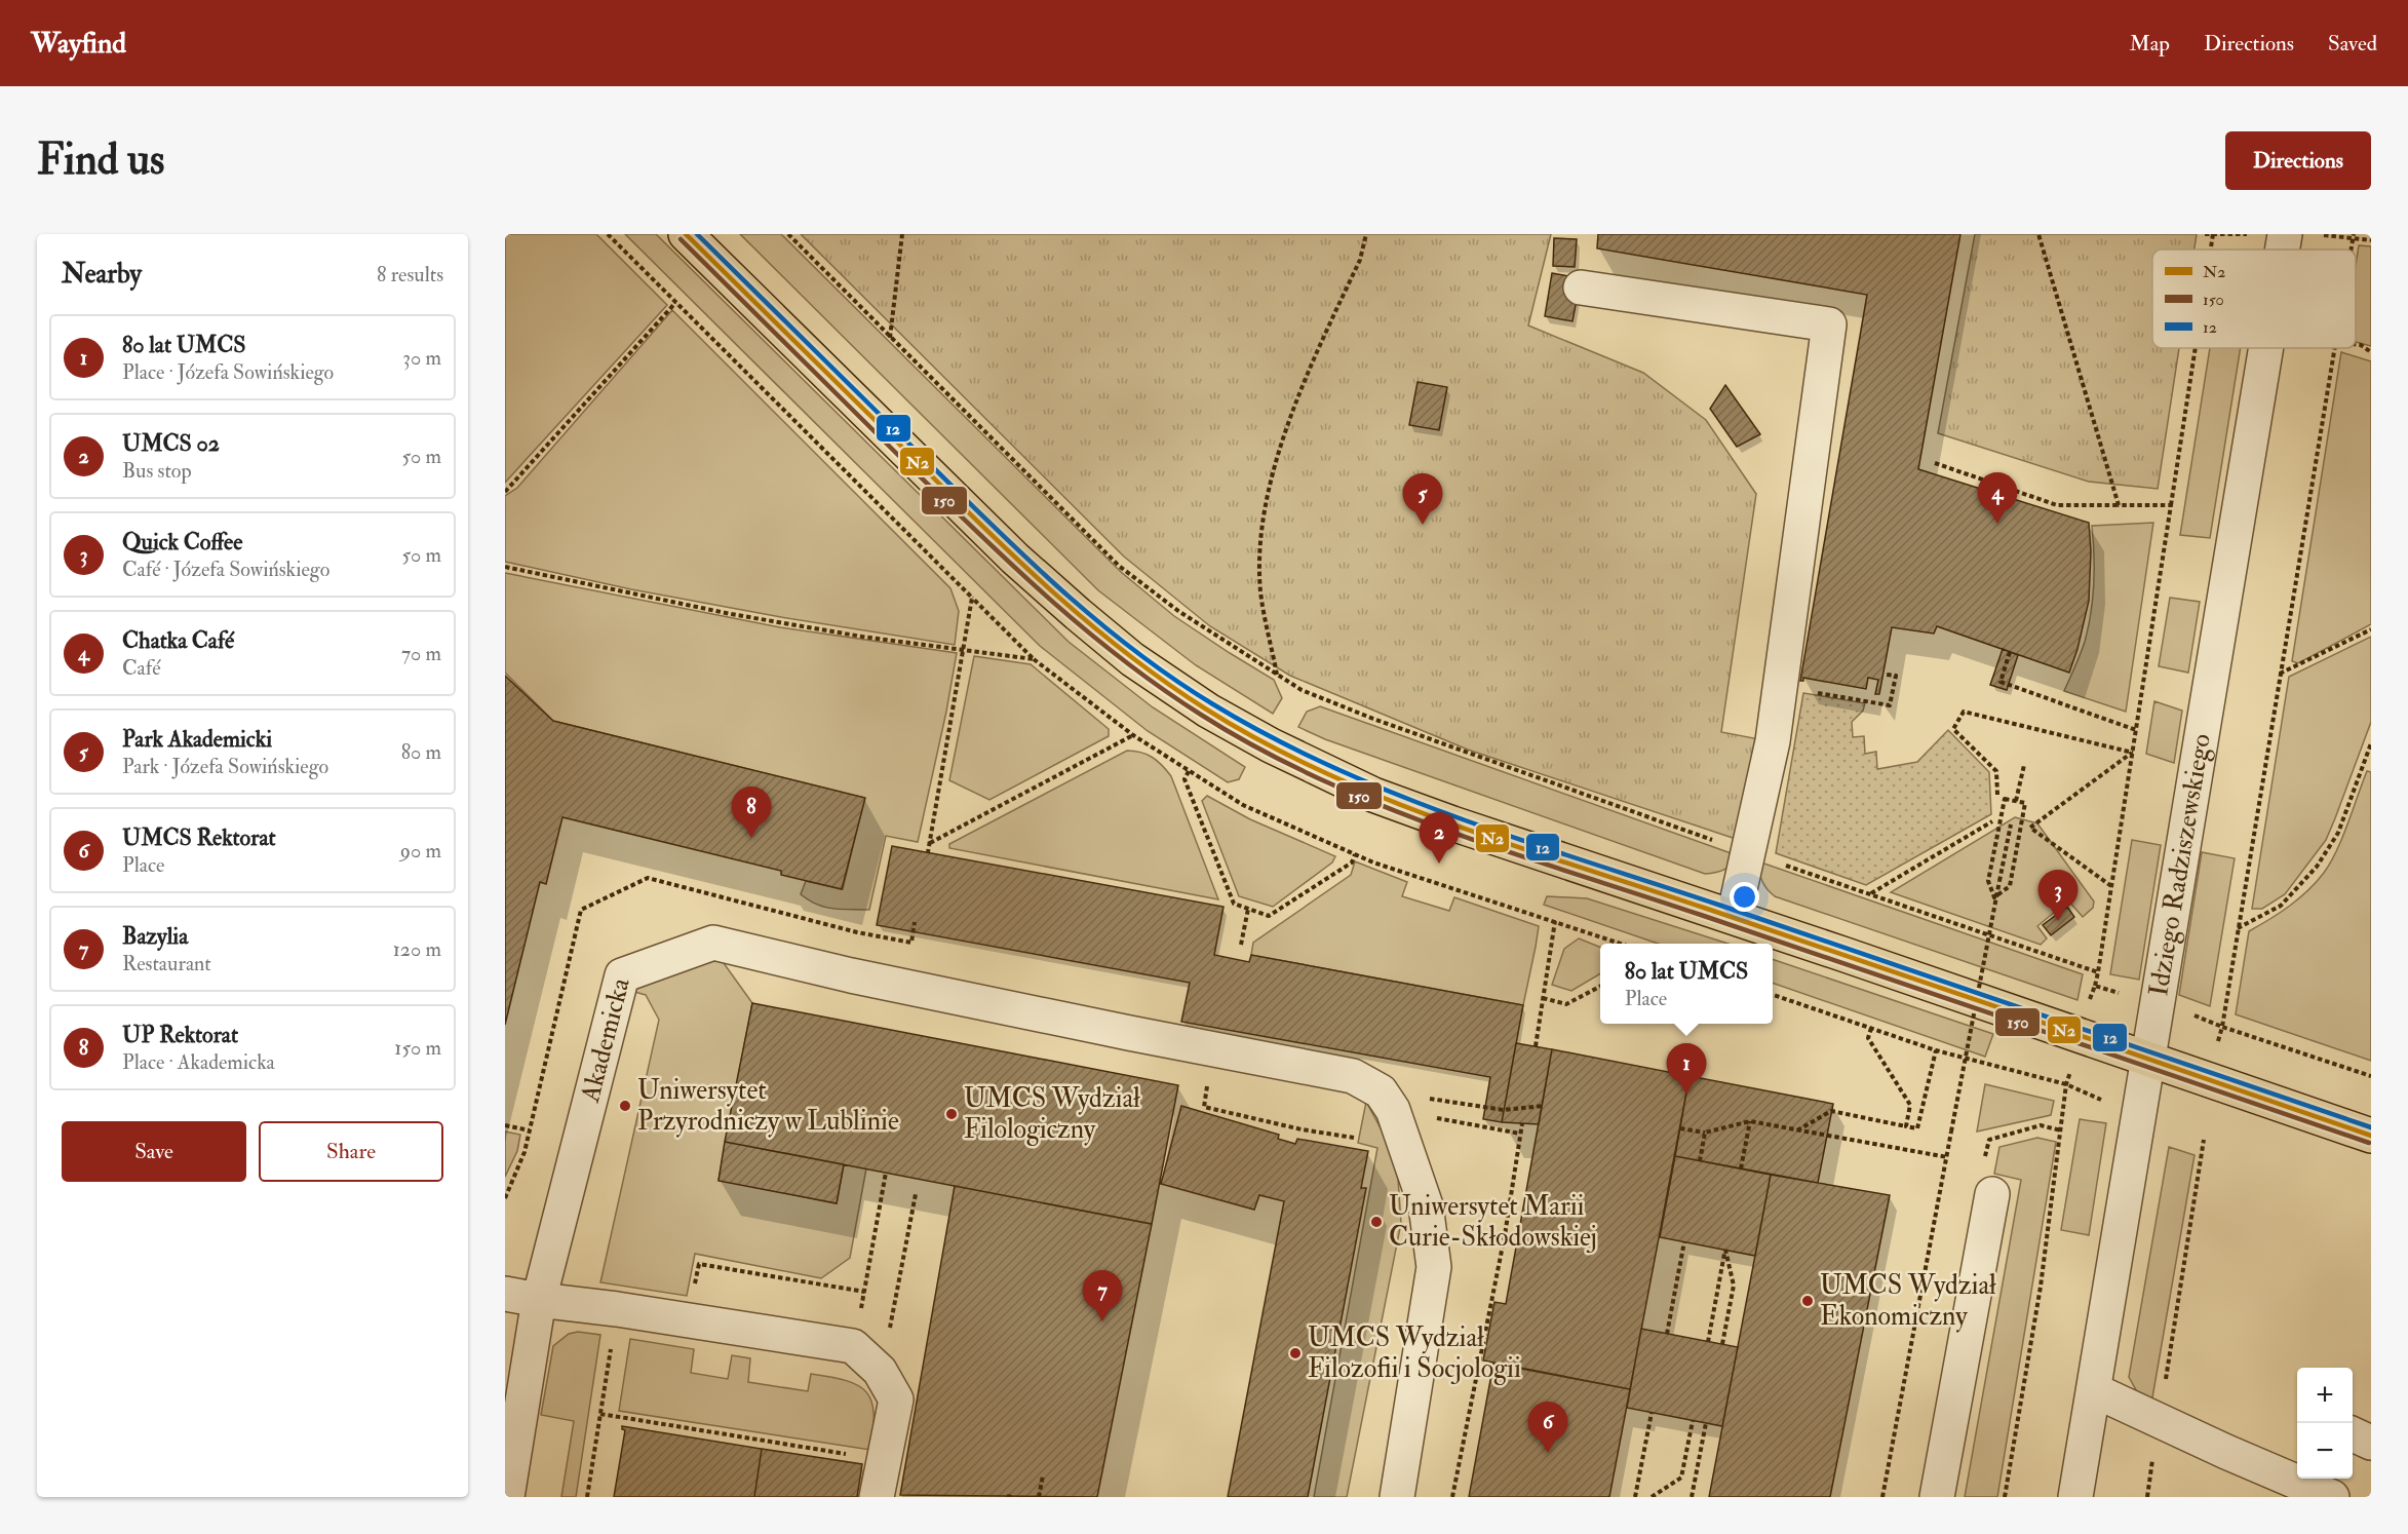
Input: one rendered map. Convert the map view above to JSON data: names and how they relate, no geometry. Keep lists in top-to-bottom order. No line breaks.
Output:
{"streets":{"street":["Idziego Radziszewskiego","Akademicka"]},"places":["Uniwersytet Przyrodniczy w Lublinie","UMCS Wydział Filologiczny","Uniwersytet Marii Curie-Skłodowskiej","UMCS Wydział Ekonomiczny","UMCS Wydział Filozofii i Socjologii"],"lines":["transit line N2","transit line 12","transit line 150"],"legend":["N2","150","12"],"page":{"header":"Wayfind","nav":["Map","Directions","Saved"],"buttons":["Directions",["Save","Share"]],"title":"Find us","heading":["Nearby","8 results"],"list":[{"mark":"1","name":"80 lat UMCS","note":"Place · Józefa Sowińskiego","value":"30 m"},{"mark":"2","name":"UMCS 02","note":"Bus stop","value":"50 m"},{"mark":"3","name":"Quick Coffee","note":"Café · Józefa Sowińskiego","value":"50 m"},{"mark":"4","name":"Chatka Café","note":"Café","value":"70 m"},{"mark":"5","name":"Park Akademicki","note":"Park · Józefa Sowińskiego","value":"80 m"},{"mark":"6","name":"UMCS Rektorat","note":"Place","value":"90 m"},{"mark":"7","name":"Bazylia","note":"Restaurant","value":"120 m"},{"mark":"8","name":"UP Rektorat","note":"Place · Akademicka","value":"150 m"}],"pins":["4","5","8","2","3","1","7","6"],"popup":["80 lat UMCS","Place"],"map_buttons":["+","−"]}}
